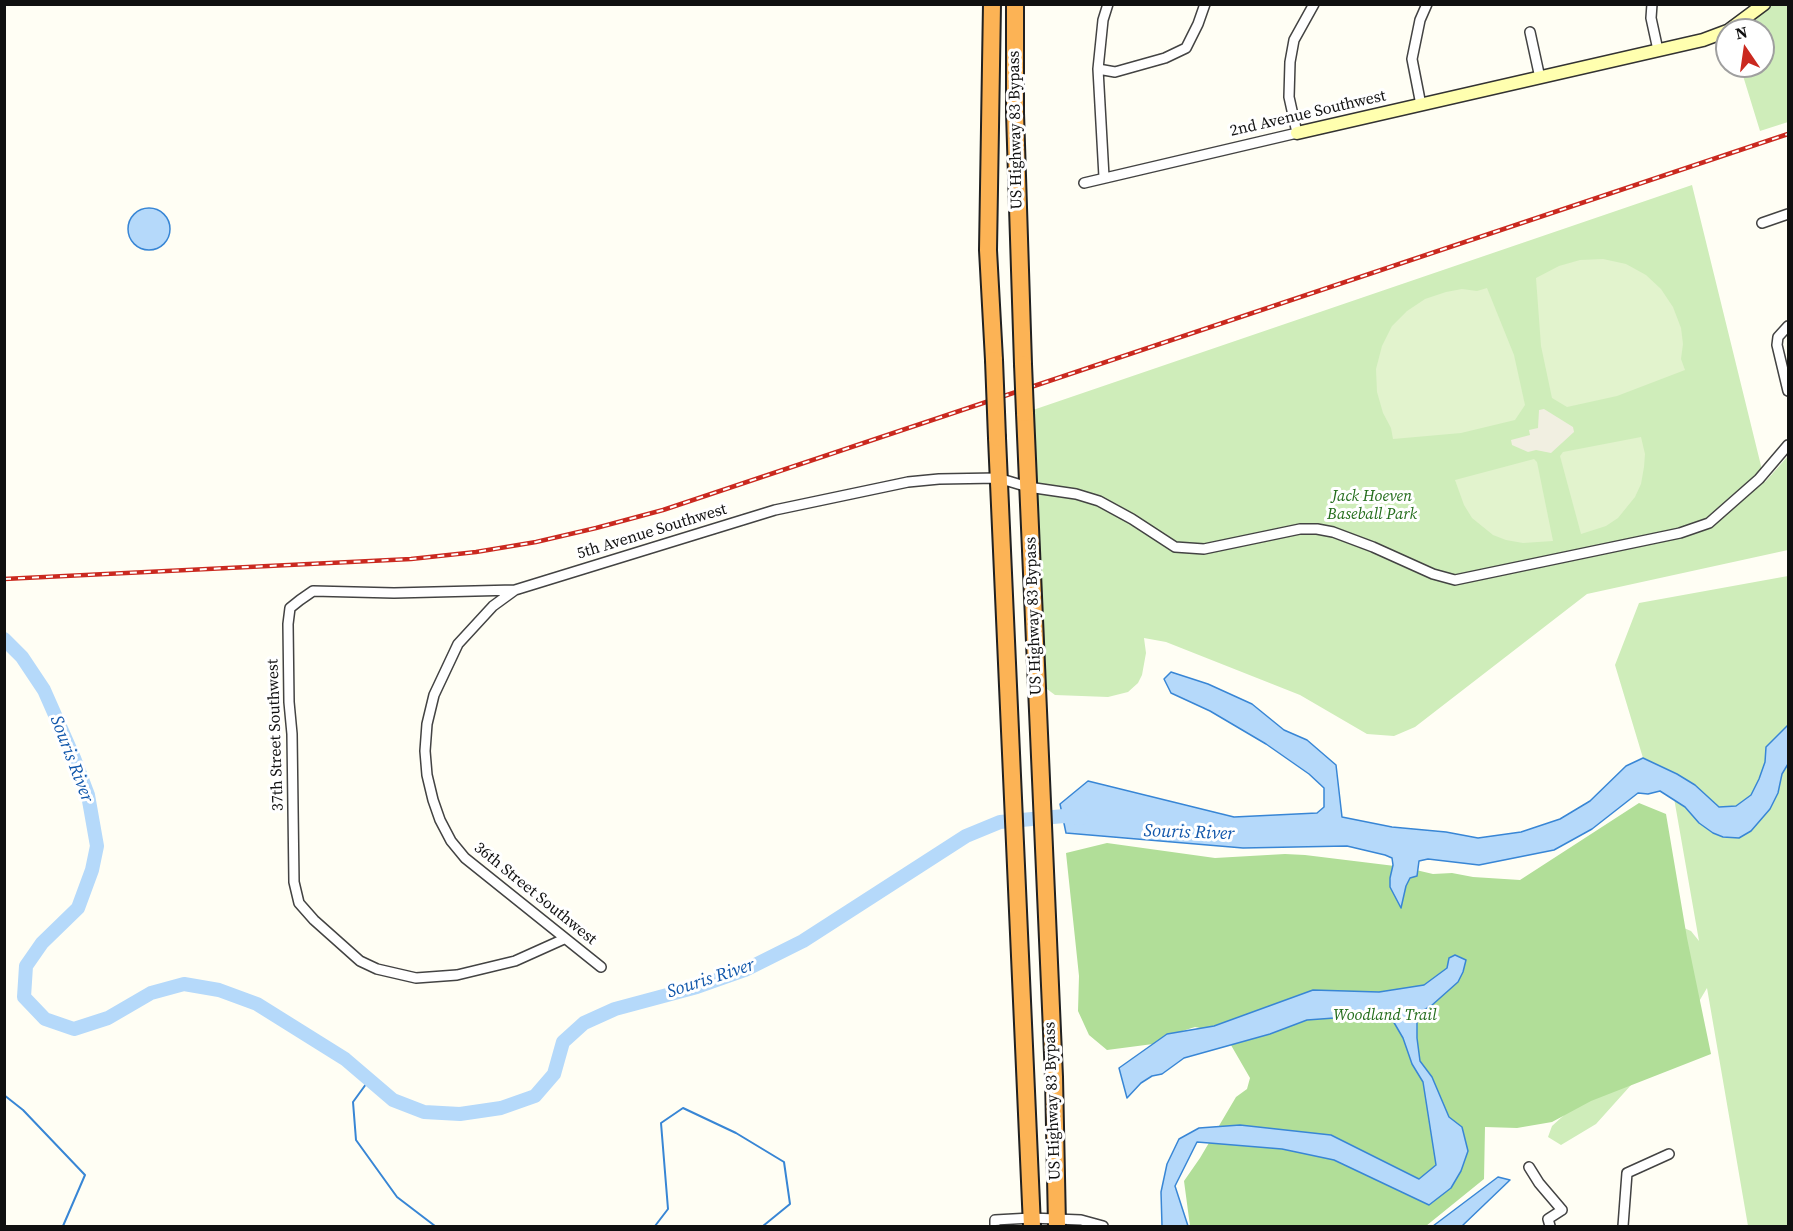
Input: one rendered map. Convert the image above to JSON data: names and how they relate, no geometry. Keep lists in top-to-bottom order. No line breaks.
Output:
{"streets":{"highway":["US Highway 83 Bypass"],"street":["2nd Avenue Southwest","5th Avenue Southwest","37th Street Southwest","36th Street Southwest"]},"crossings":[["US Highway 83 Bypass","5th Avenue Southwest"],["5th Avenue Southwest","37th Street Southwest"],["5th Avenue Southwest","36th Street Southwest"],["37th Street Southwest","36th Street Southwest"]],"water":["Souris River"],"parks":["Jack Hoeven Baseball Park","Woodland Trail"],"north":"top"}
